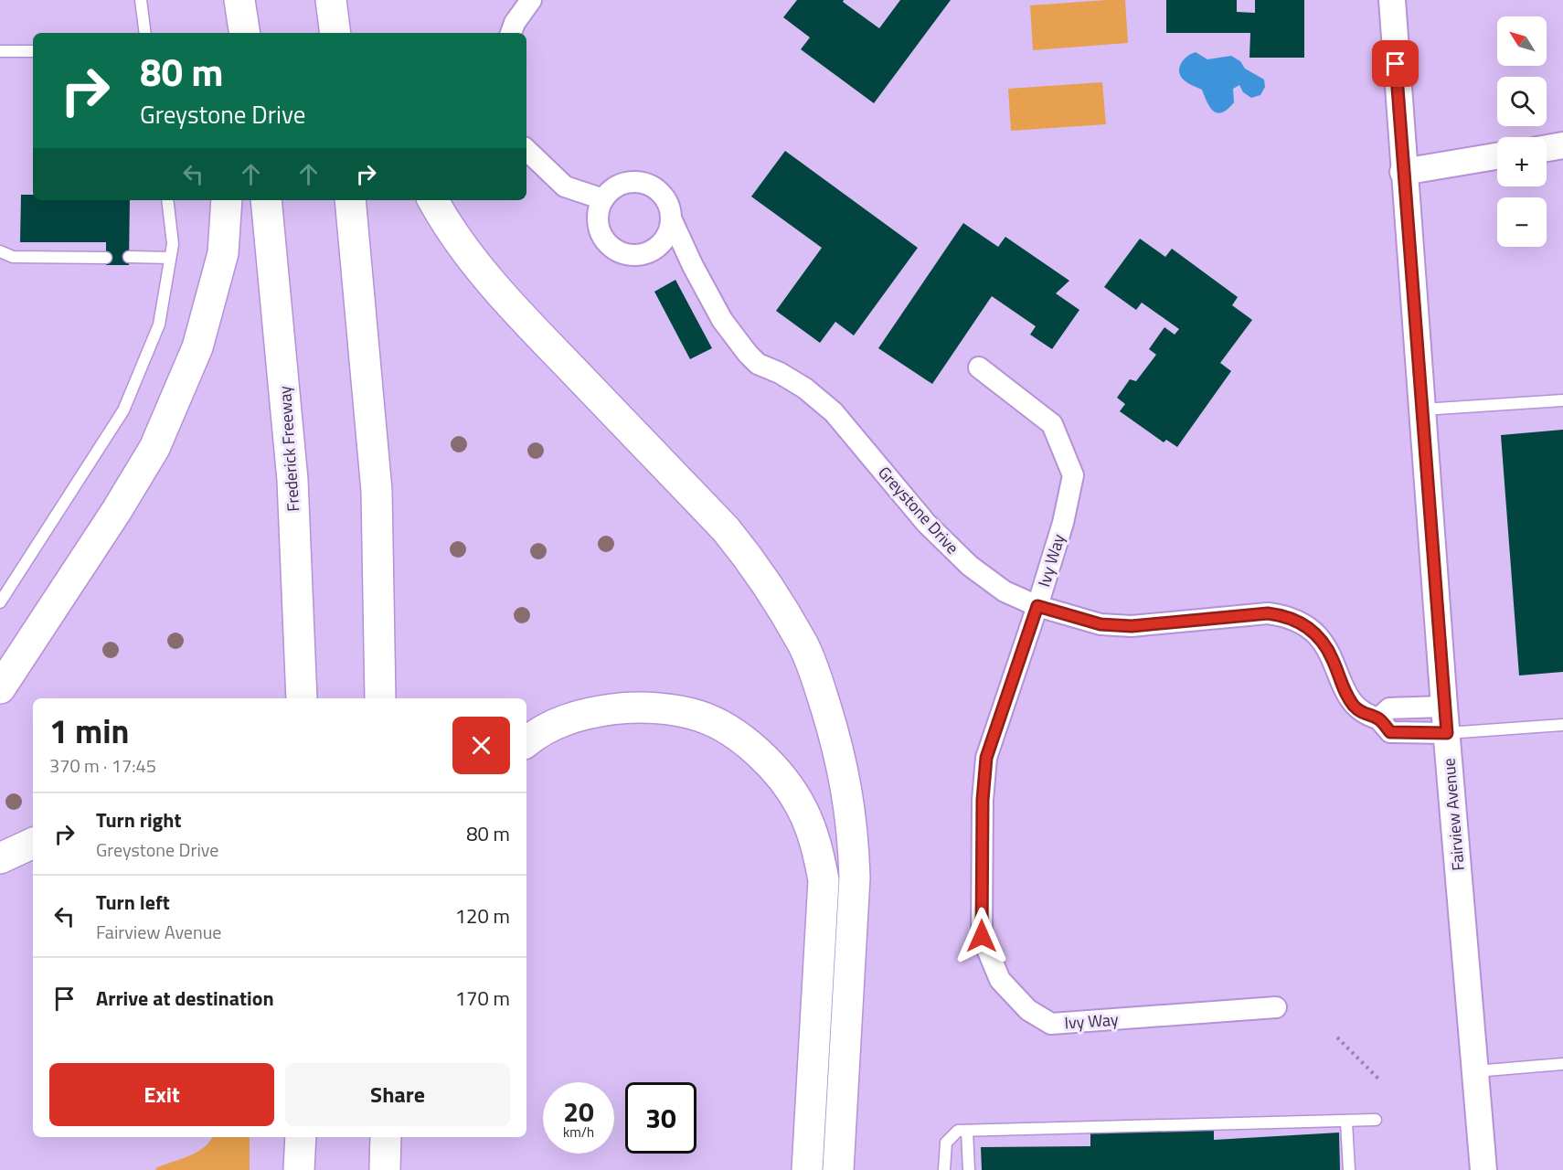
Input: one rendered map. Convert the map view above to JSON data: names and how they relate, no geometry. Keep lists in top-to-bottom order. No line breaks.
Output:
{"streets":{"highway":["Frederick Freeway"],"street":["Greystone Drive","Ivy Way","Fairview Avenue"]},"crossings":[["Greystone Drive","Ivy Way"],["Greystone Drive","Fairview Avenue"]],"north":"top left","page":{"map_buttons":["+","−"],"turn":["80 m","Greystone Drive"],"heading":["1 min","370 m · 17:45"],"list":[{"name":"Turn right","note":"Greystone Drive","value":"80 m"},{"name":"Turn left","note":"Fairview Avenue","value":"120 m"},{"name":"Arrive at destination","value":"170 m"}],"buttons":["Exit","Share"],"speed":"20 km/h","limit":"30"}}
